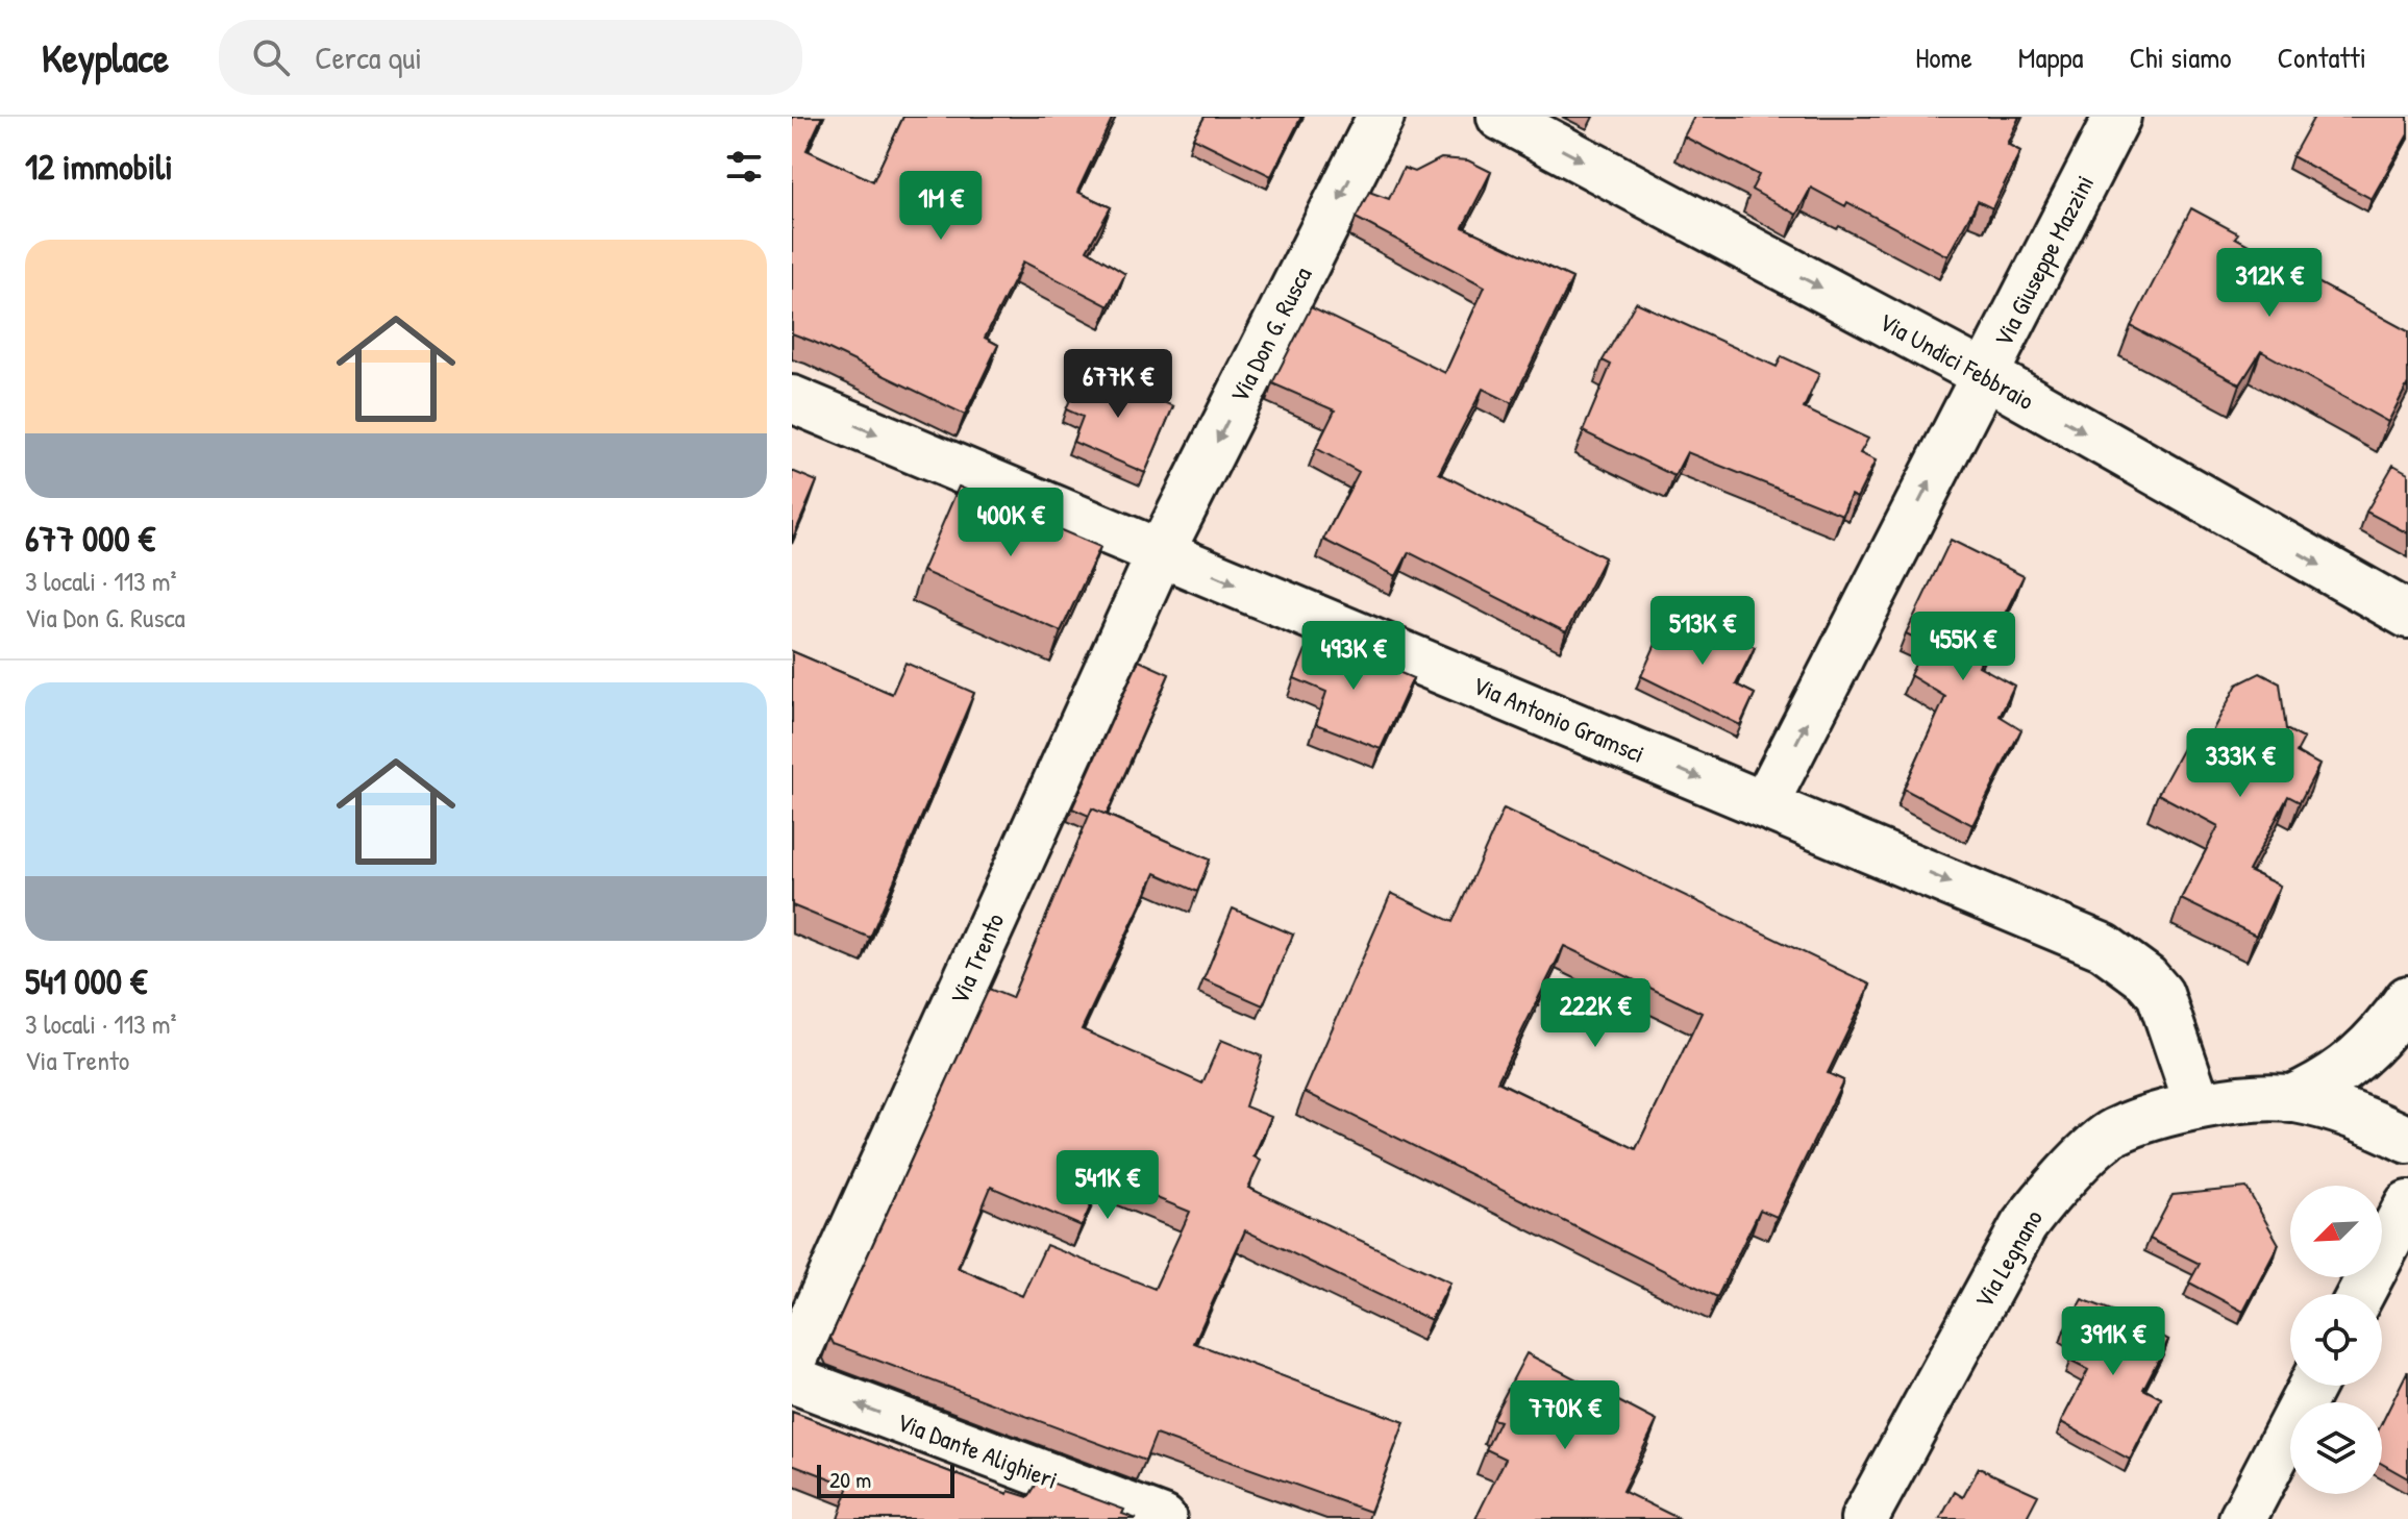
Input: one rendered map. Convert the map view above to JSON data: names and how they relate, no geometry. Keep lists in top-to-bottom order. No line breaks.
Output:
{"streets":{"street":["Via Giuseppe Mazzini","Via Don G. Rusca","Via Undici Febbraio","Via Antonio Gramsci","Via Trento","Via Legnano","Via Dante Alighieri"]},"crossings":[["Via Giuseppe Mazzini","Via Undici Febbraio"],["Via Giuseppe Mazzini","Via Antonio Gramsci"],["Via Don G. Rusca","Via Antonio Gramsci"],["Via Don G. Rusca","Via Trento"],["Via Antonio Gramsci","Via Trento"],["Via Antonio Gramsci","Via Legnano"]],"one_way":["Via Giuseppe Mazzini","Via Don G. Rusca","Via Undici Febbraio","Via Antonio Gramsci","Via Dante Alighieri"],"scale_bar":"20 m","north":"bottom left","page":{"header":"Keyplace","search":"Cerca qui","nav":["Home","Mappa","Chi siamo","Contatti"],"heading":"12 immobili","price":["1M €","312K €","677K €","400K €","513K €","455K €","493K €","333K €","222K €","541K €","391K €","770K €"],"list":[{"name":"677 000 €","note":"3 locali · 113 m² · Via Don G. Rusca"},{"name":"541 000 €","note":"3 locali · 113 m² · Via Trento"}],"scale":"20 m"}}
